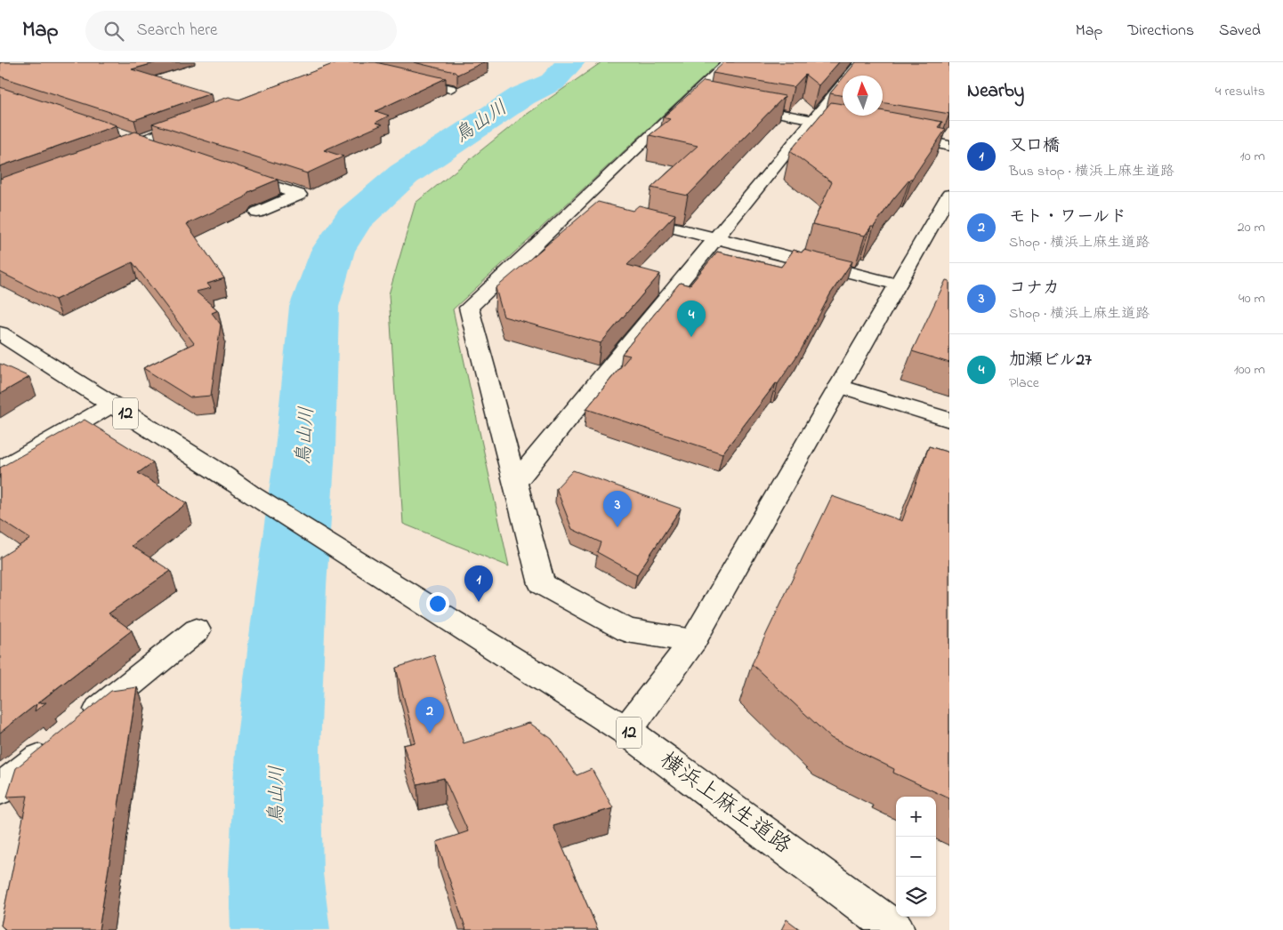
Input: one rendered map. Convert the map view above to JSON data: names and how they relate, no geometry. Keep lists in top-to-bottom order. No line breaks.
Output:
{"streets":{"street":["12","横浜上麻生道路"]},"crossings":[["12","横浜上麻生道路"]],"water":["鳥山川"],"north":"top","page":{"header":"Map","search":"Search here","nav":["Map","Directions","Saved"],"heading":["Nearby","4 results"],"list":[{"mark":"1","name":"又口橋","note":"Bus stop · 横浜上麻生道路","value":"10 m"},{"mark":"2","name":"モト・ワールド","note":"Shop · 横浜上麻生道路","value":"20 m"},{"mark":"3","name":"コナカ","note":"Shop · 横浜上麻生道路","value":"40 m"},{"mark":"4","name":"加瀬ビル27","note":"Place","value":"100 m"}],"pins":["4","3","1","2"],"map_buttons":["+","−"]}}
